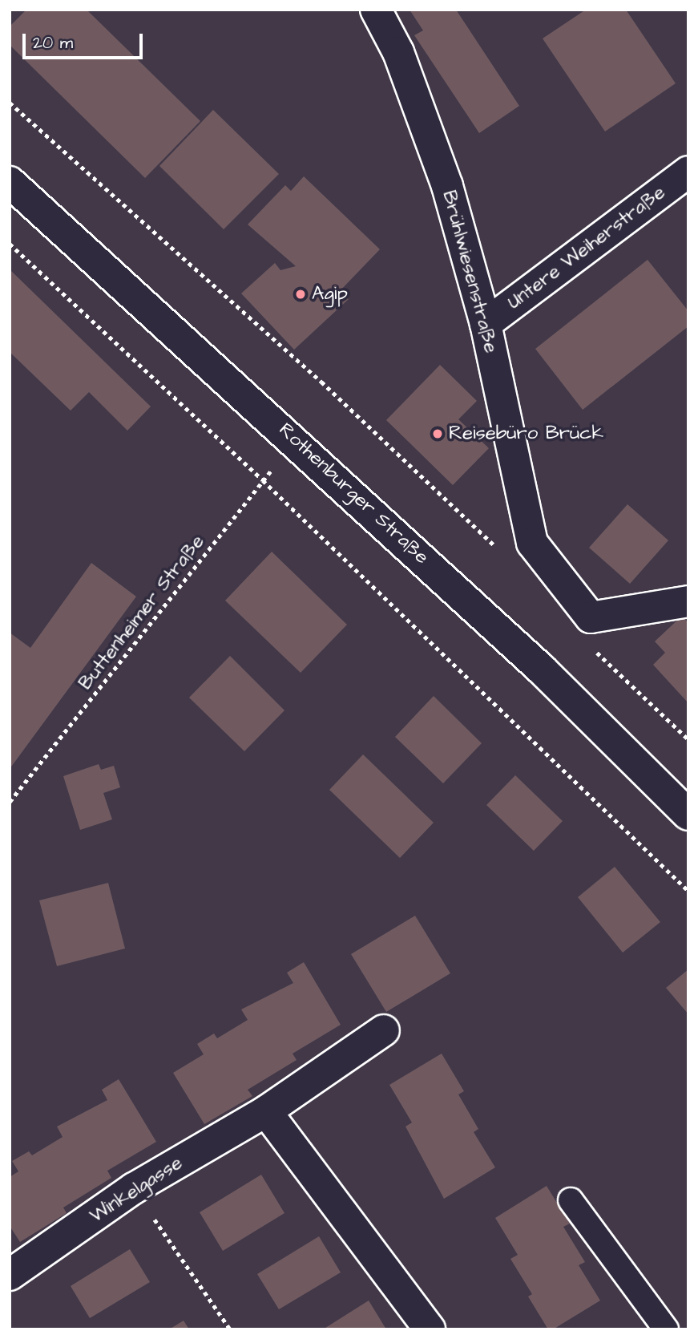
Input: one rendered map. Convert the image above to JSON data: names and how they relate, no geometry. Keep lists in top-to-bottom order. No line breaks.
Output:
{"streets":{"street":["Untere Weiherstraße","Brühlwiesenstraße","Rothenburger Straße","Winkelgasse"],"path":["Buttenheimer Straße"]},"crossings":[["Untere Weiherstraße","Brühlwiesenstraße"],["Rothenburger Straße","Buttenheimer Straße"]],"places":["Agip","Reisebüro Brück"],"scale_bar":"20 m"}
